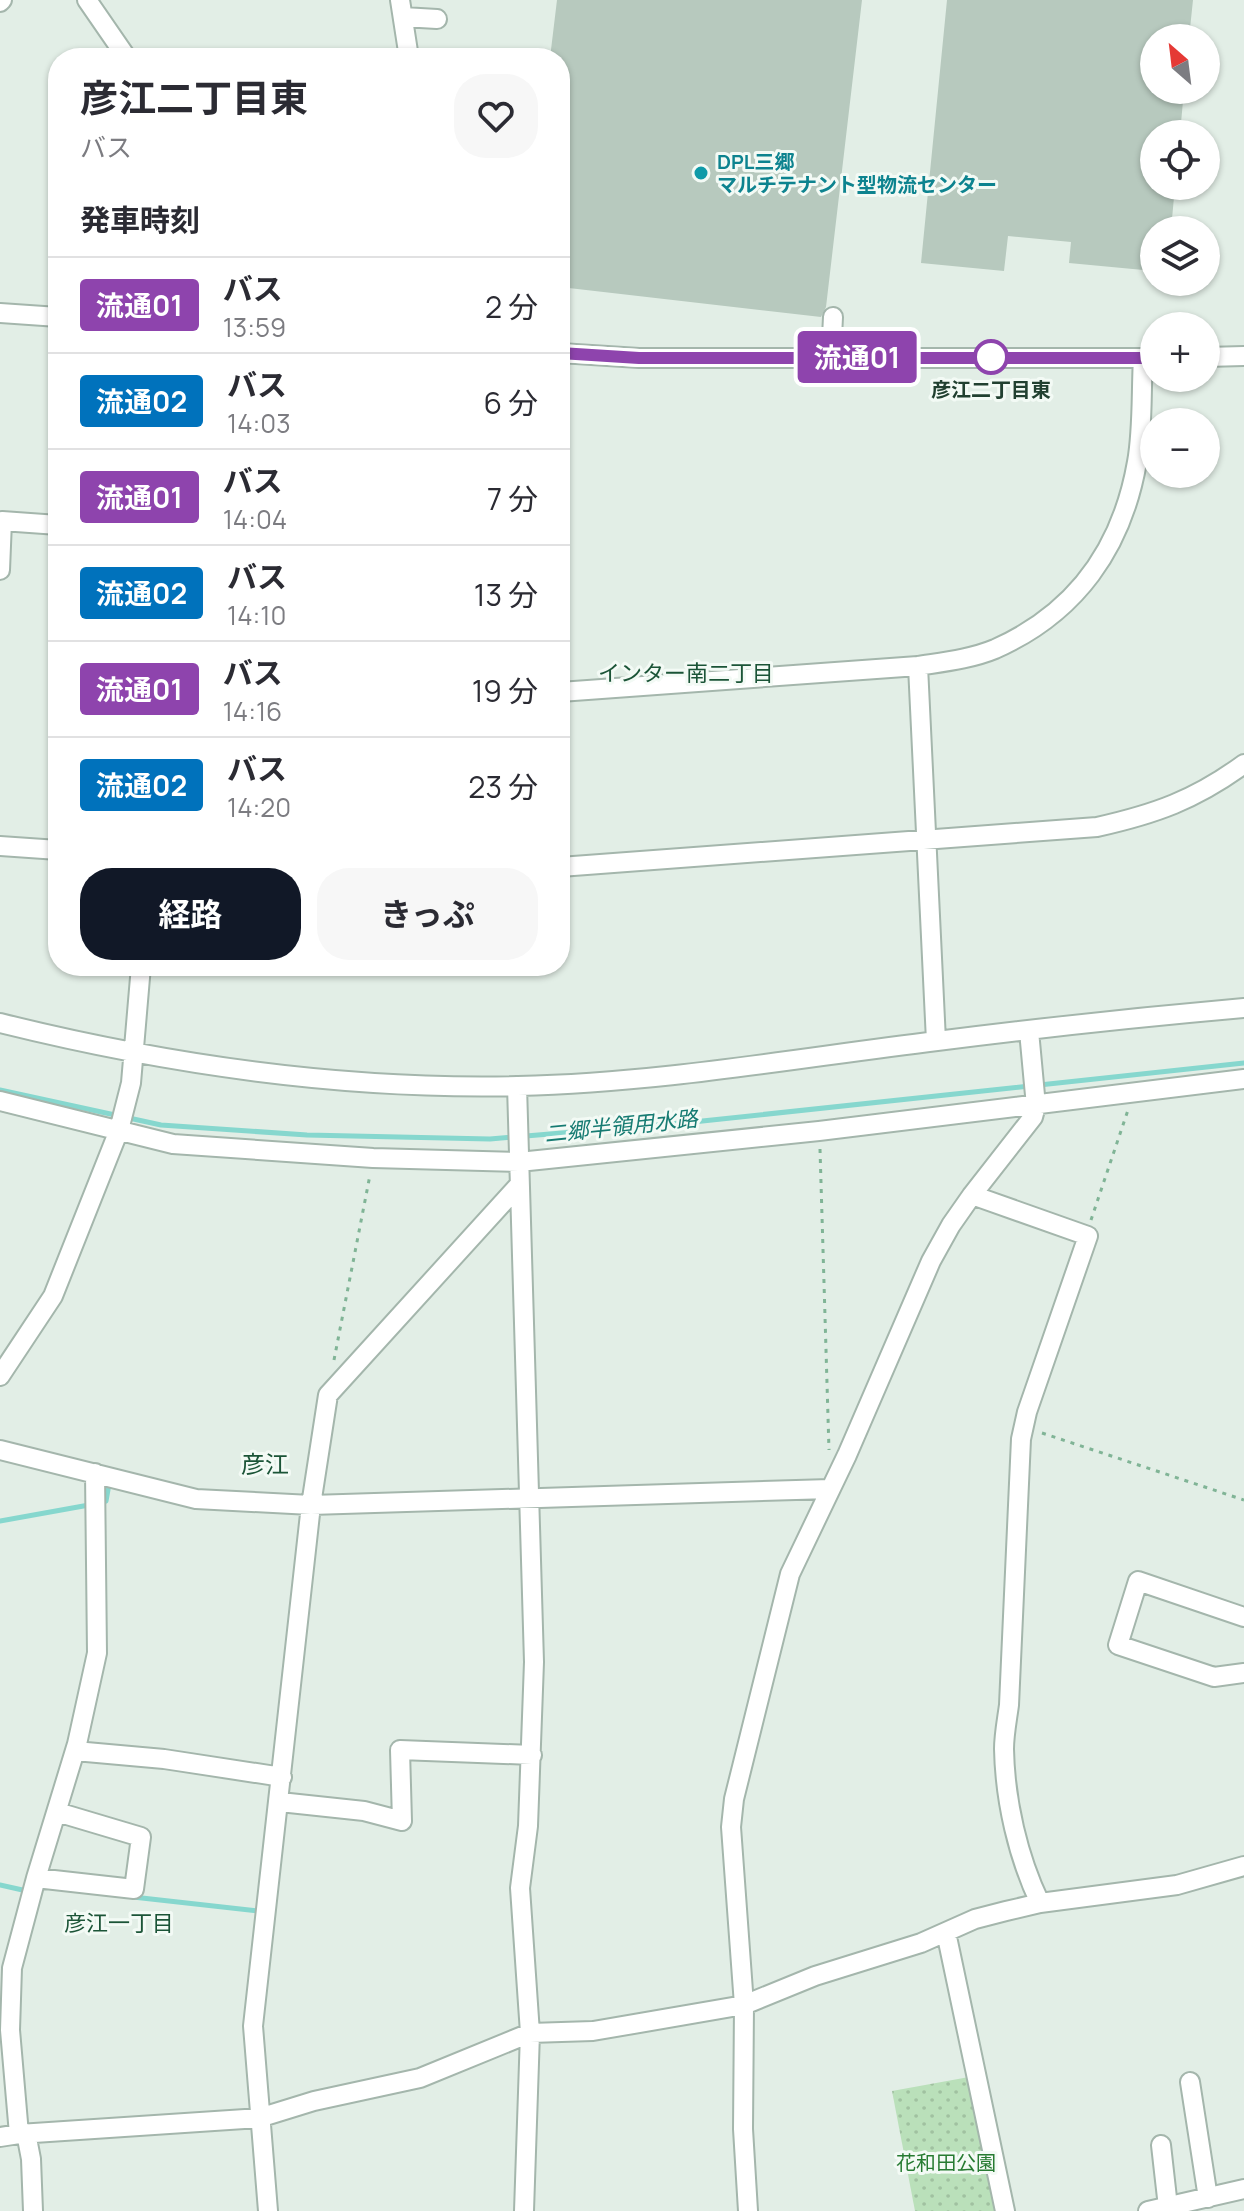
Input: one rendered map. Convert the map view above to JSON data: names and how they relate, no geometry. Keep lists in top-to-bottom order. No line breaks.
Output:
{"districts":["インター南二丁目","彦江","彦江一丁目"],"water":["二郷半領用水路"],"parks":["花和田公園"],"places":["DPL三郷 マルチテナント型物流センター","彦江二丁目東"],"lines":["bus line 流通01"],"north":"top left","page":{"on_map":"流通01","map_buttons":["+","−"],"heading":[["彦江二丁目東","バス"],"発車時刻"],"list":[{"mark":"流通01","name":"バス","note":"13:59","value":"2 分"},{"mark":"流通02","name":"バス","note":"14:03","value":"6 分"},{"mark":"流通01","name":"バス","note":"14:04","value":"7 分"},{"mark":"流通02","name":"バス","note":"14:10","value":"13 分"},{"mark":"流通01","name":"バス","note":"14:16","value":"19 分"},{"mark":"流通02","name":"バス","note":"14:20","value":"23 分"}],"buttons":["経路","きっぷ"]}}
